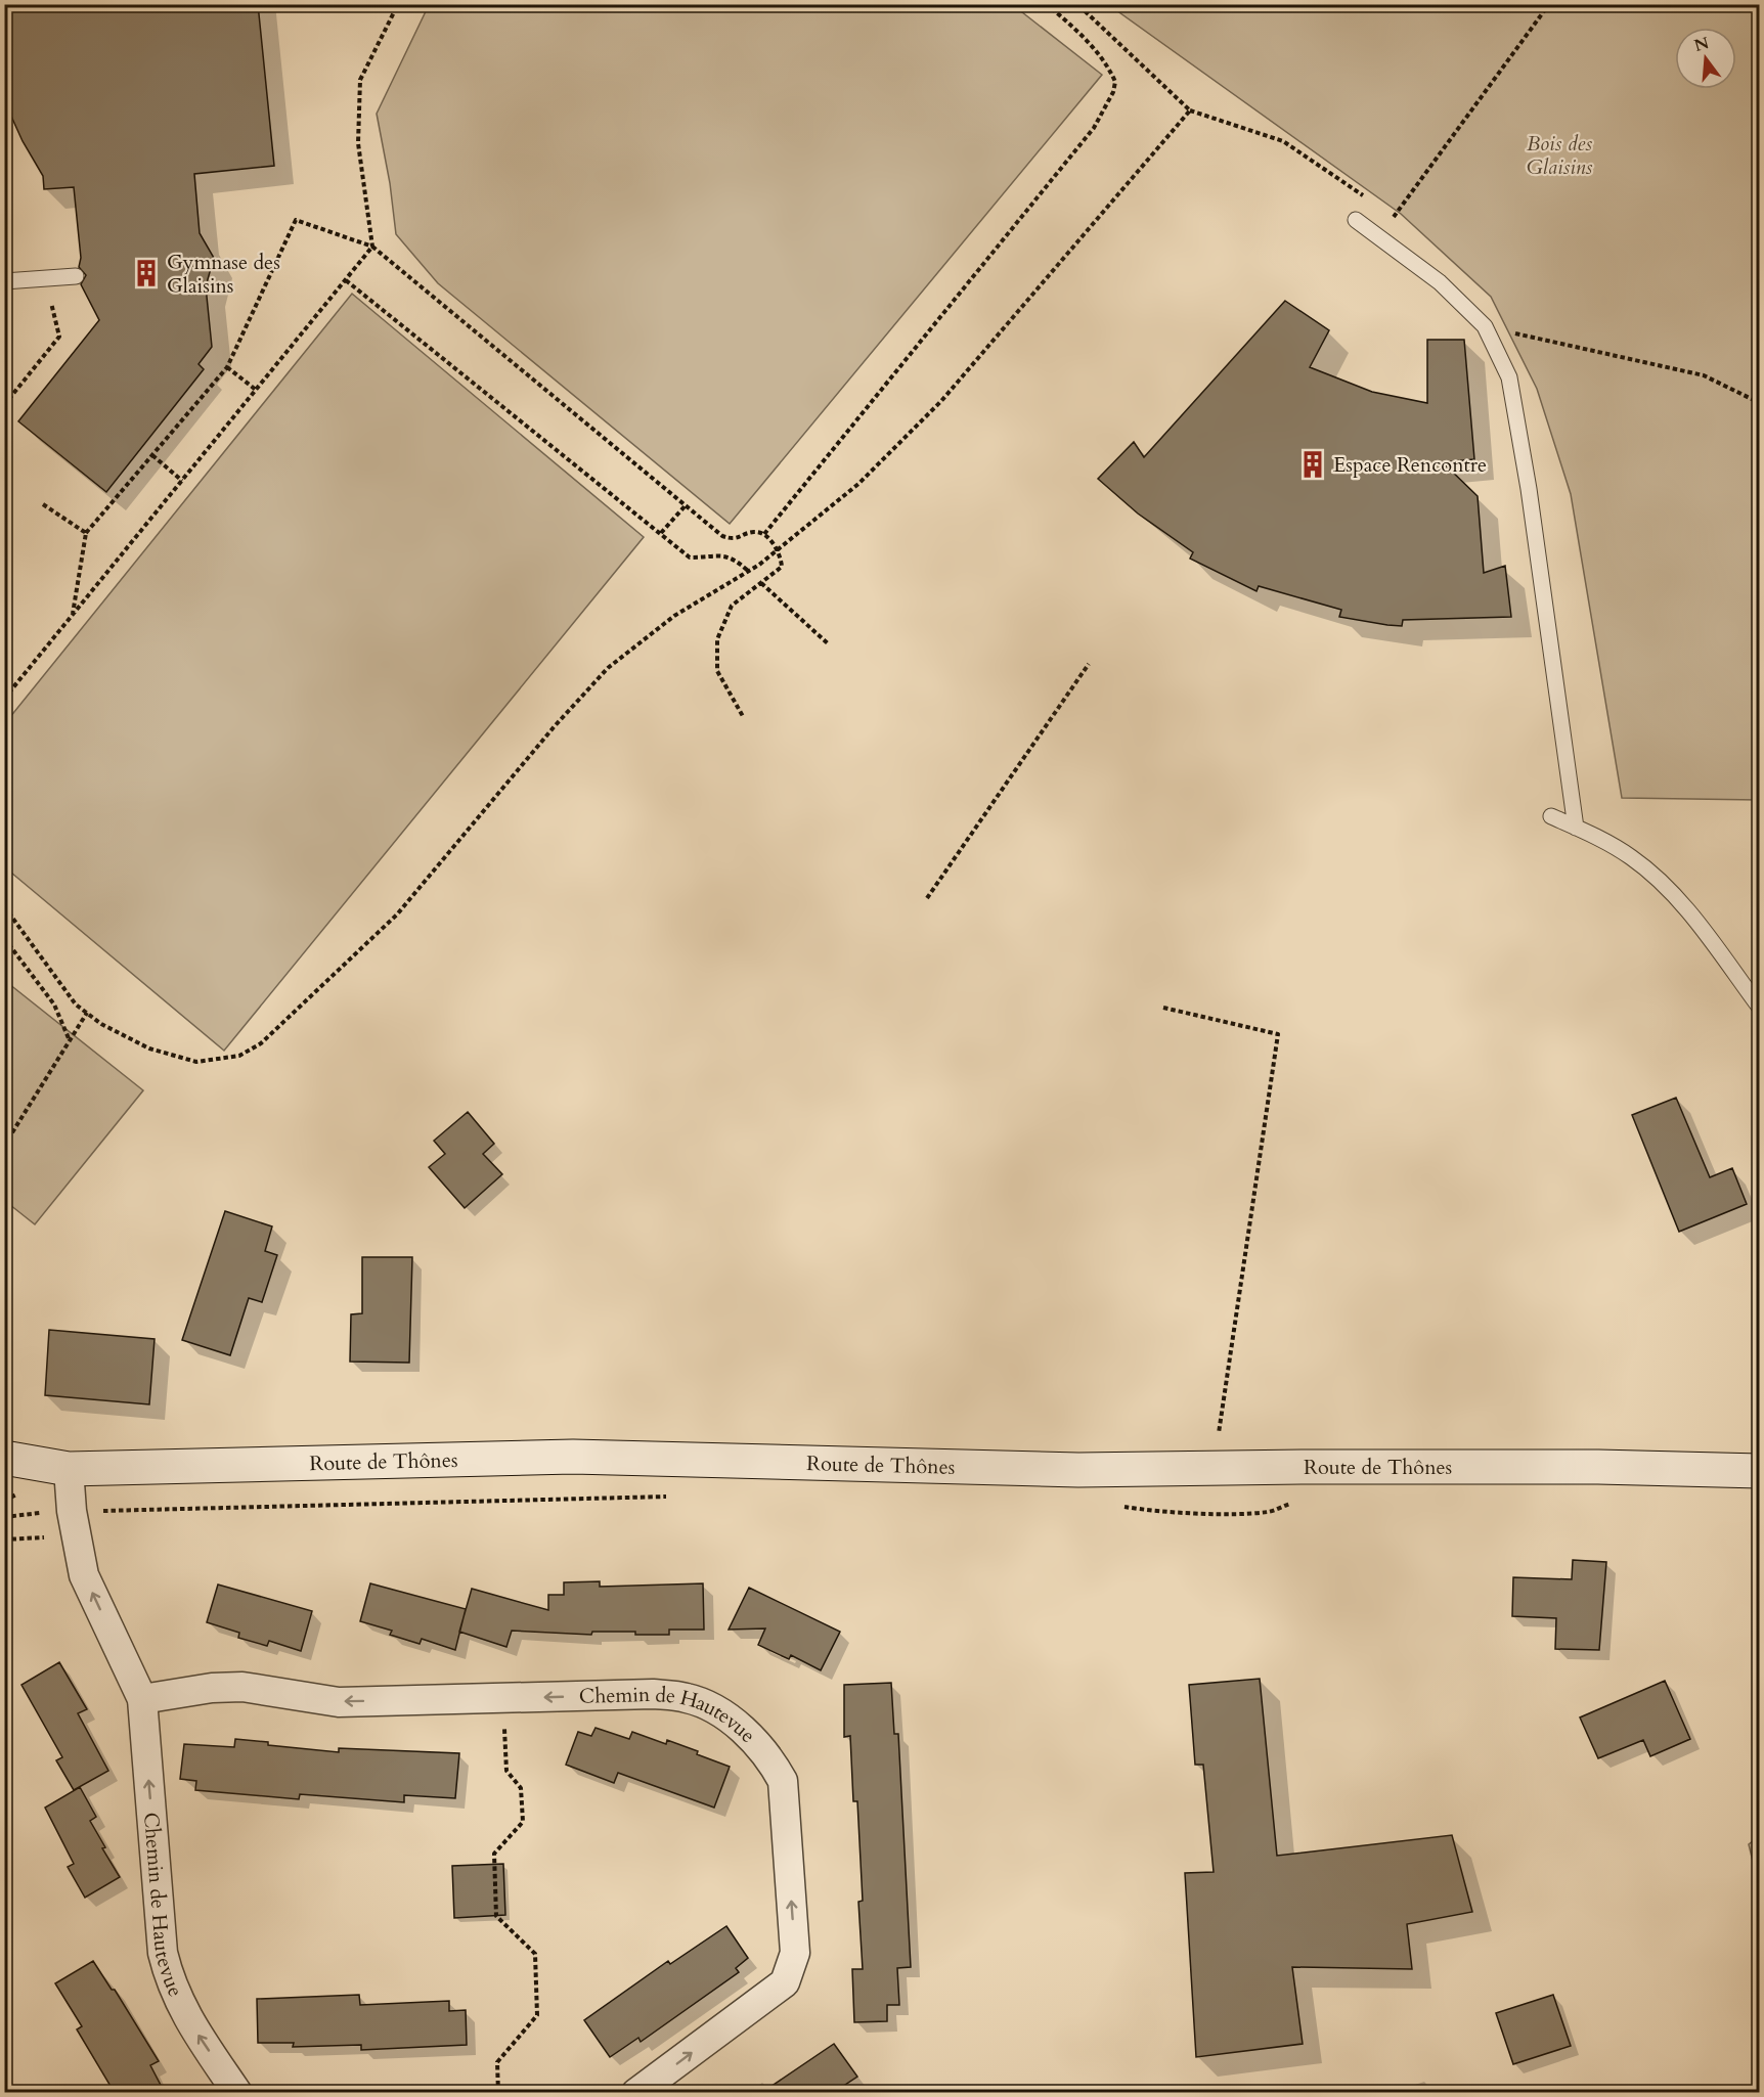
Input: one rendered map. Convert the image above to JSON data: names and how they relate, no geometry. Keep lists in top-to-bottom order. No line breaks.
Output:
{"streets":{"main road":["Route de Thônes"],"street":["Chemin de Hautevue"]},"crossings":[["Route de Thônes","Chemin de Hautevue"]],"parks":["Bois des Glaisins"],"places":{"building":["Gymnase des Glaisins","Espace Rencontre"]},"north":"top"}
